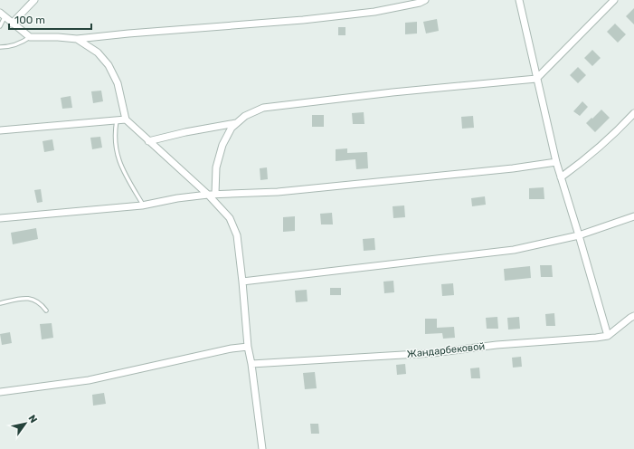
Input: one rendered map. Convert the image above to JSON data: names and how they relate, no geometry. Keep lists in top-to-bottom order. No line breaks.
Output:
{"streets":{"street":["Жандарбековой"]},"scale_bar":"100 m","north":"top right"}
